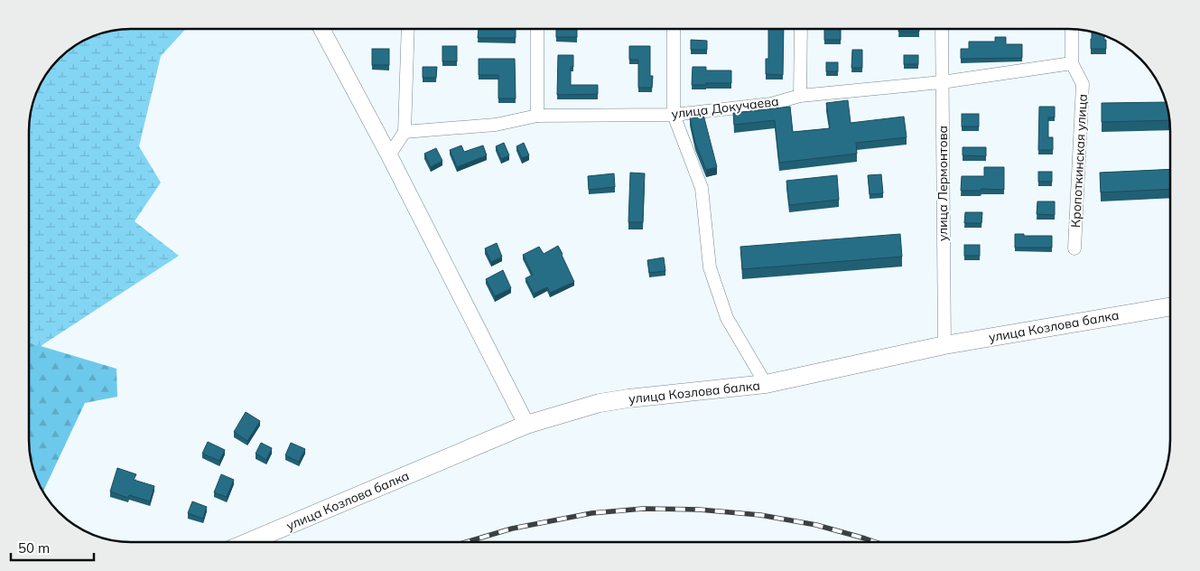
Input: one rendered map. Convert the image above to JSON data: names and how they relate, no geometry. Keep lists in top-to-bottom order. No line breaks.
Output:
{"streets":{"main road":["улица Козлова балка"],"street":["улица Докучаева","Кропоткинская улица","улица Лермонтова"]},"crossings":[["улица Докучаева","Кропоткинская улица"],["улица Докучаева","улица Лермонтова"],["улица Лермонтова","улица Козлова балка"]],"scale_bar":"50 m"}
